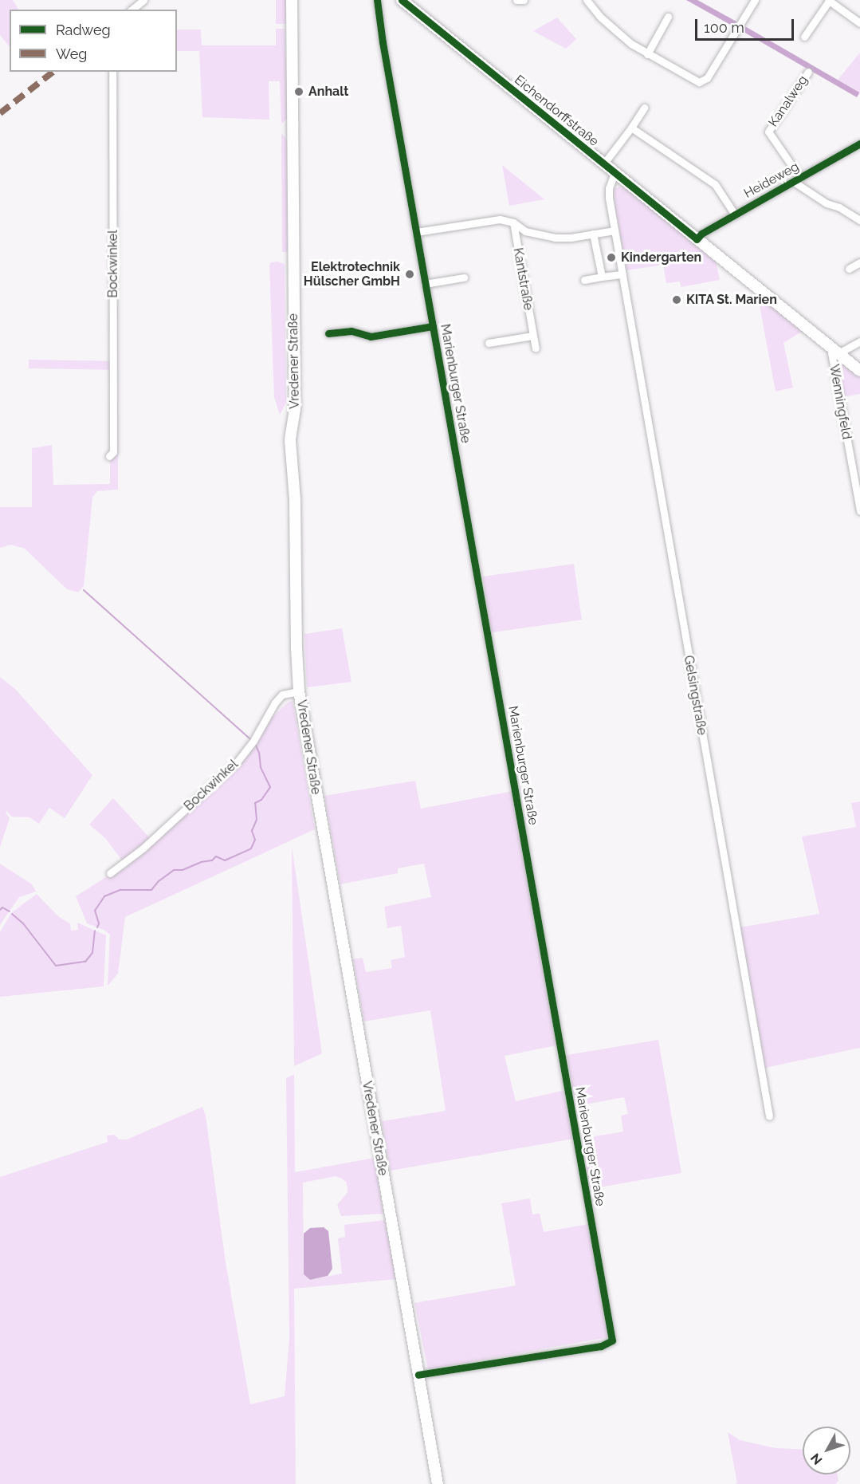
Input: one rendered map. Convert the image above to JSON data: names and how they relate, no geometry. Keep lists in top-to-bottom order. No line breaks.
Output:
{"streets":{"street":["Kanalweg","Eichendorffstraße","Heideweg","Bockwinkel","Kantstraße","Vredener Straße","Marienburger Straße","Wenningfeld","Gelsingstraße"]},"crossings":[["Kanalweg","Heideweg"],["Eichendorffstraße","Heideweg"],["Eichendorffstraße","Wenningfeld"],["Eichendorffstraße","Gelsingstraße"],["Bockwinkel","Vredener Straße"],["Vredener Straße","Marienburger Straße"]],"places":["Anhalt","Kindergarten","Elektrotechnik Hülscher GmbH","KITA St. Marien"],"legend":["Radweg","Weg"],"scale_bar":"100 m","north":"bottom left"}
